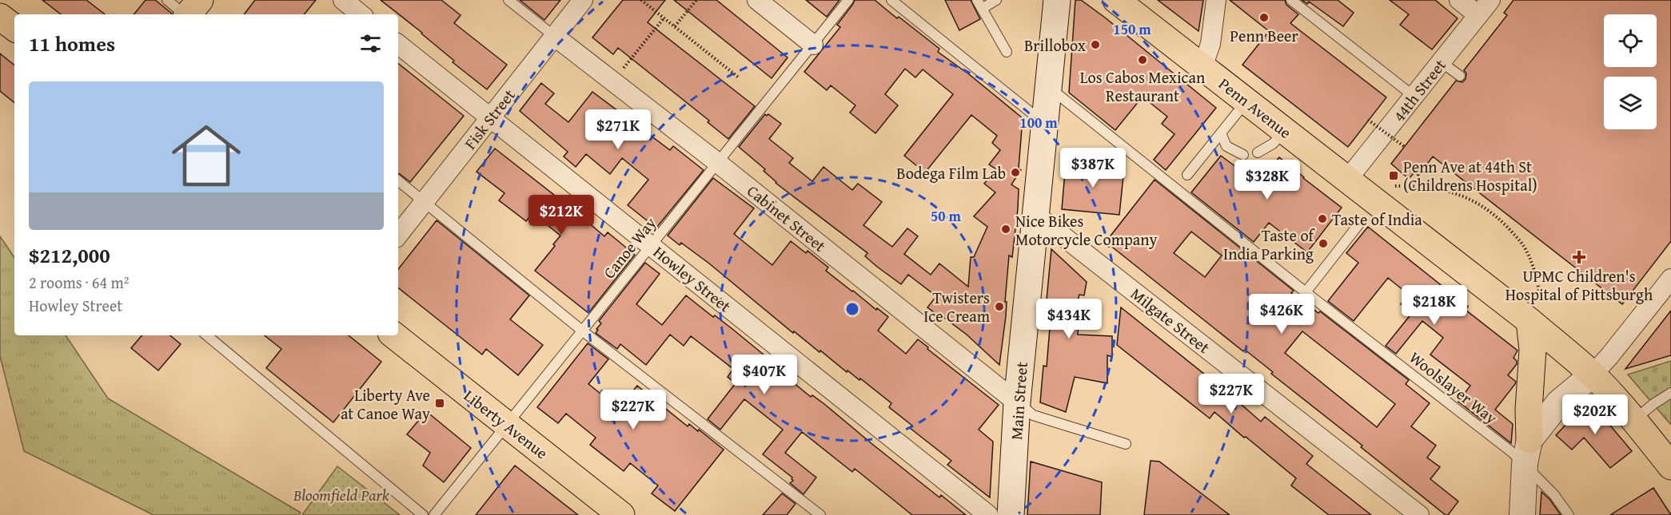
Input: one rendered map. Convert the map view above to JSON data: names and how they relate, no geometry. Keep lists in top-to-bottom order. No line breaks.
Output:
{"streets":{"main road":["Penn Avenue","Main Street","Liberty Avenue"],"street":["44th Street","Fisk Street","Cabinet Street","Howley Street","Milgate Street"],"lane":["Canoe Way","Woolslayer Way"]},"crossings":[["44th Street","Penn Avenue"],["Fisk Street","Cabinet Street"],["Fisk Street","Howley Street"],["Cabinet Street","Canoe Way"],["Cabinet Street","Main Street"],["Canoe Way","Howley Street"],["Canoe Way","Liberty Avenue"],["Milgate Street","Main Street"],["Woolslayer Way","Main Street"]],"parks":["Bloomfield Park"],"places":{"other":["Penn Beer","Brillobox","Los Cabos Mexican Restaurant","Bodega Film Lab","Taste of India","Nice Bikes Motorcycle Company","Taste of India Parking","Twisters Ice Cream"],"transit":["Penn Ave at 44th St (Childrens Hospital)","Liberty Ave at Canoe Way"],"health":["UPMC Children's Hospital of Pittsburgh"]},"page":{"heading":"11 homes","list":[{"name":"$212,000","note":"2 rooms · 64 m² · Howley Street"}],"price":["$271K","$387K","$328K","$212K","$218K","$426K","$434K","$407K","$227K","$227K","$202K"]},"rings":["150 m","100 m","50 m"]}
